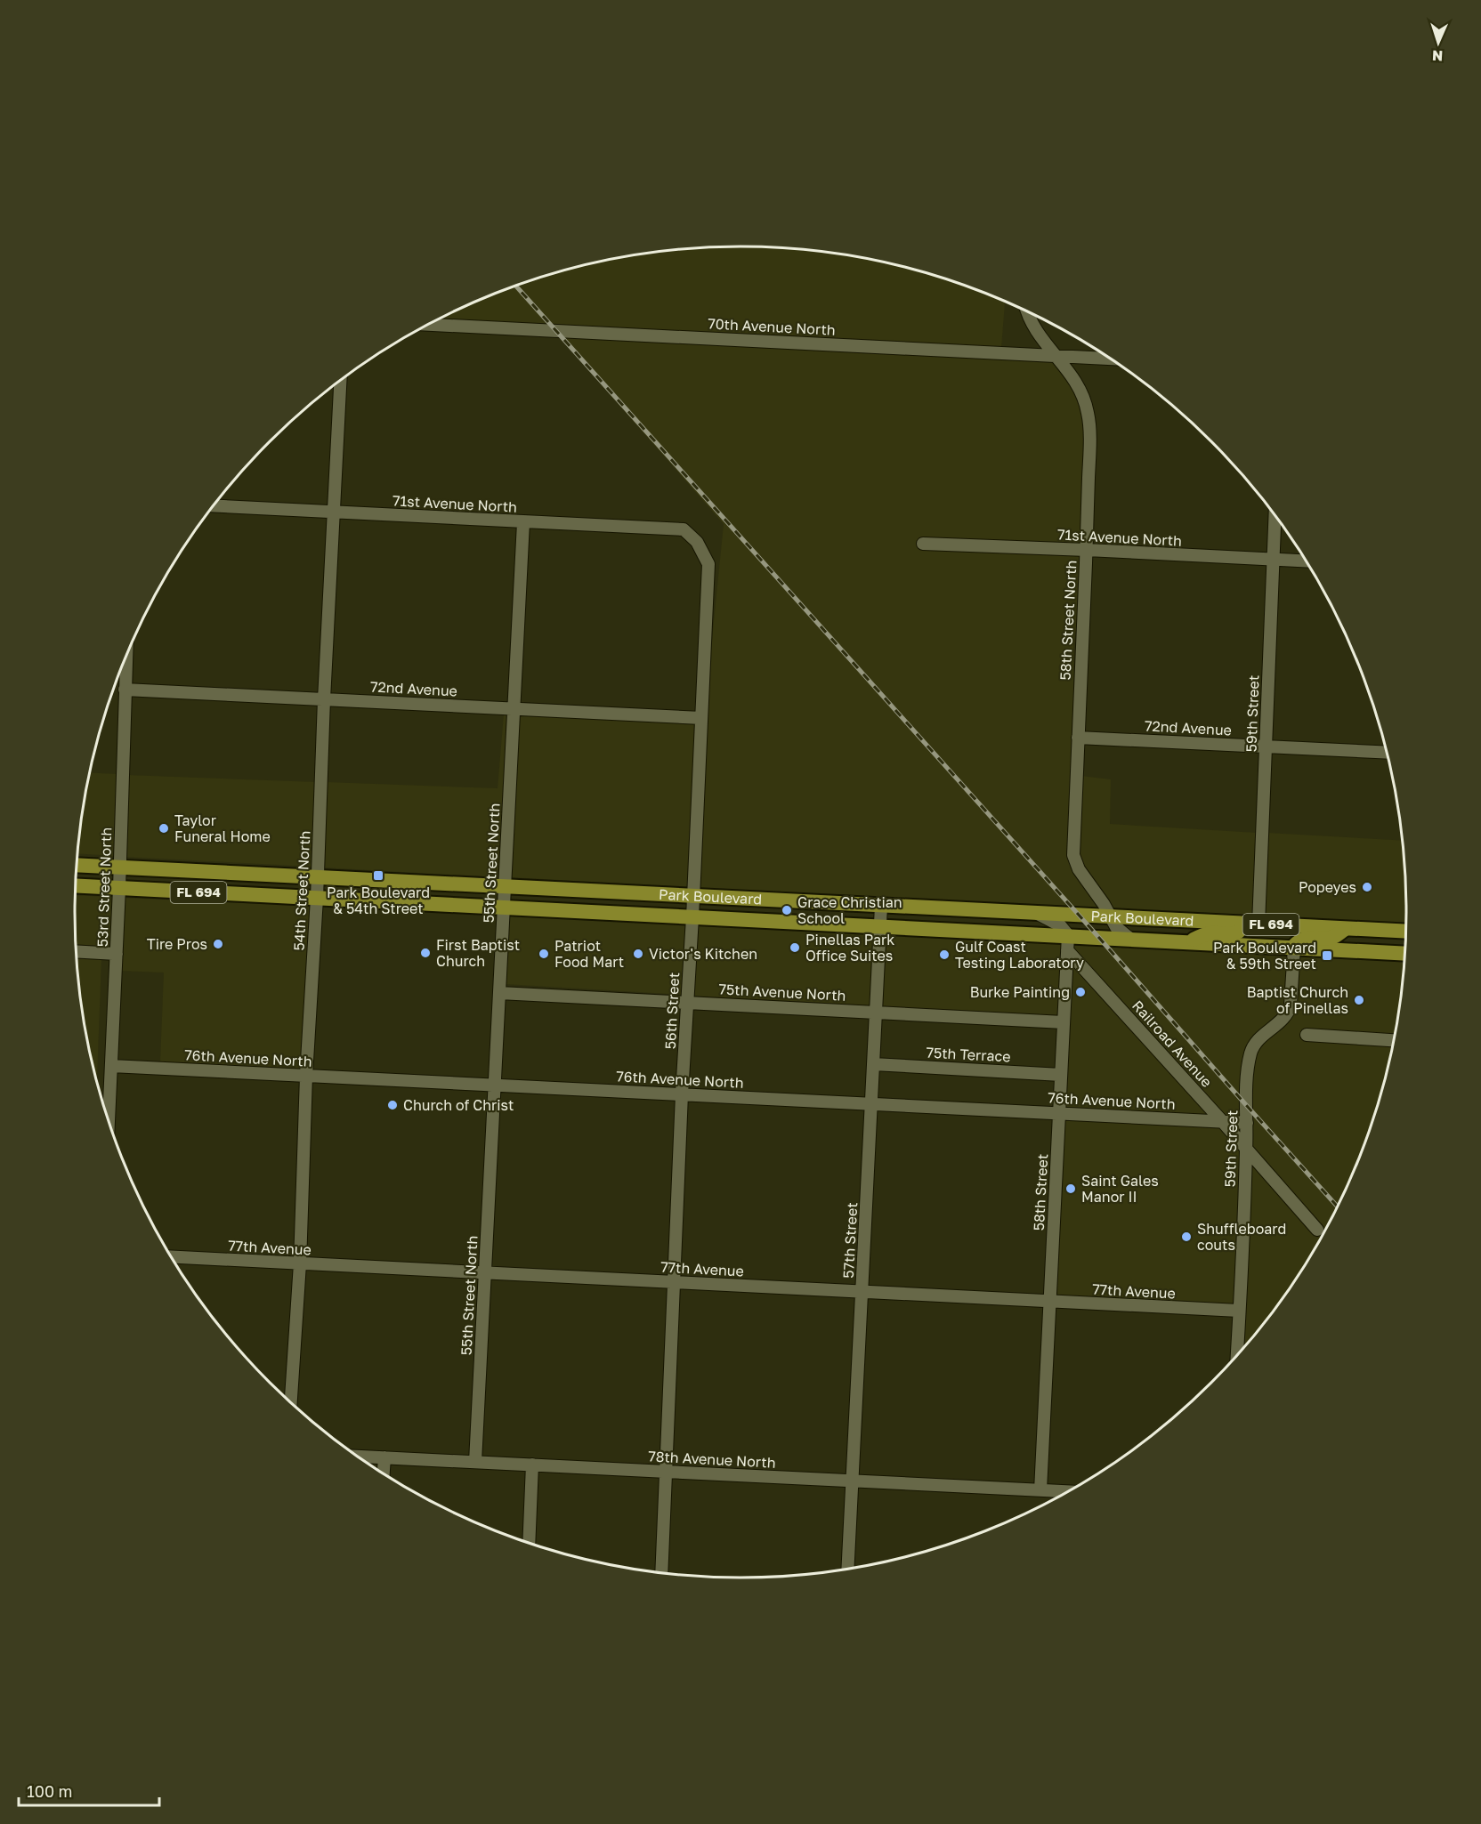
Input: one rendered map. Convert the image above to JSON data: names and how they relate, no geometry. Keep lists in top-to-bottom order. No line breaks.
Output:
{"streets":{"main road":["FL 694","Park Boulevard"],"street":["70th Avenue North","71st Avenue North","58th Street North","72nd Avenue","59th Street","55th Street North","53rd Street North","54th Street North","75th Avenue North","56th Street","Railroad Avenue","75th Terrace","76th Avenue North","58th Street","57th Street","77th Avenue","78th Avenue North"]},"crossings":[["70th Avenue North","58th Street North"],["71st Avenue North","58th Street North"],["71st Avenue North","59th Street"],["71st Avenue North","55th Street North"],["71st Avenue North","54th Street North"],["71st Avenue North","56th Street"],["58th Street North","72nd Avenue"],["58th Street North","Park Boulevard"],["72nd Avenue","59th Street"],["72nd Avenue","55th Street North"],["72nd Avenue","53rd Street North"],["72nd Avenue","54th Street North"],["72nd Avenue","56th Street"],["59th Street","Park Boulevard"],["59th Street","Railroad Avenue"],["59th Street","76th Avenue North"],["59th Street","77th Avenue"],["55th Street North","Park Boulevard"],["55th Street North","75th Avenue North"],["55th Street North","76th Avenue North"],["55th Street North","77th Avenue"],["55th Street North","78th Avenue North"],["53rd Street North","Park Boulevard"],["53rd Street North","76th Avenue North"],["54th Street North","Park Boulevard"],["54th Street North","76th Avenue North"],["54th Street North","77th Avenue"],["Park Boulevard","56th Street"],["Park Boulevard","Railroad Avenue"],["Park Boulevard","58th Street"],["Park Boulevard","57th Street"],["75th Avenue North","56th Street"],["75th Avenue North","58th Street"],["75th Avenue North","57th Street"],["56th Street","76th Avenue North"],["56th Street","77th Avenue"],["56th Street","78th Avenue North"],["Railroad Avenue","76th Avenue North"],["Railroad Avenue","58th Street"],["75th Terrace","58th Street"],["75th Terrace","57th Street"],["76th Avenue North","58th Street"],["76th Avenue North","57th Street"],["58th Street","77th Avenue"],["58th Street","78th Avenue North"],["57th Street","77th Avenue"],["57th Street","78th Avenue North"]],"places":{"other":["Taylor Funeral Home","Popeyes","Grace Christian School","Tire Pros","Pinellas Park Office Suites","First Baptist Church","Patriot Food Mart","Victor's Kitchen","Gulf Coast Testing Laboratory","Burke Painting","Baptist Church of Pinellas","Church of Christ","Saint Gales Manor II","Shuffleboard couts"],"transit":["Park Boulevard & 54th Street","Park Boulevard & 59th Street"]},"scale_bar":"100 m","north":"bottom"}
